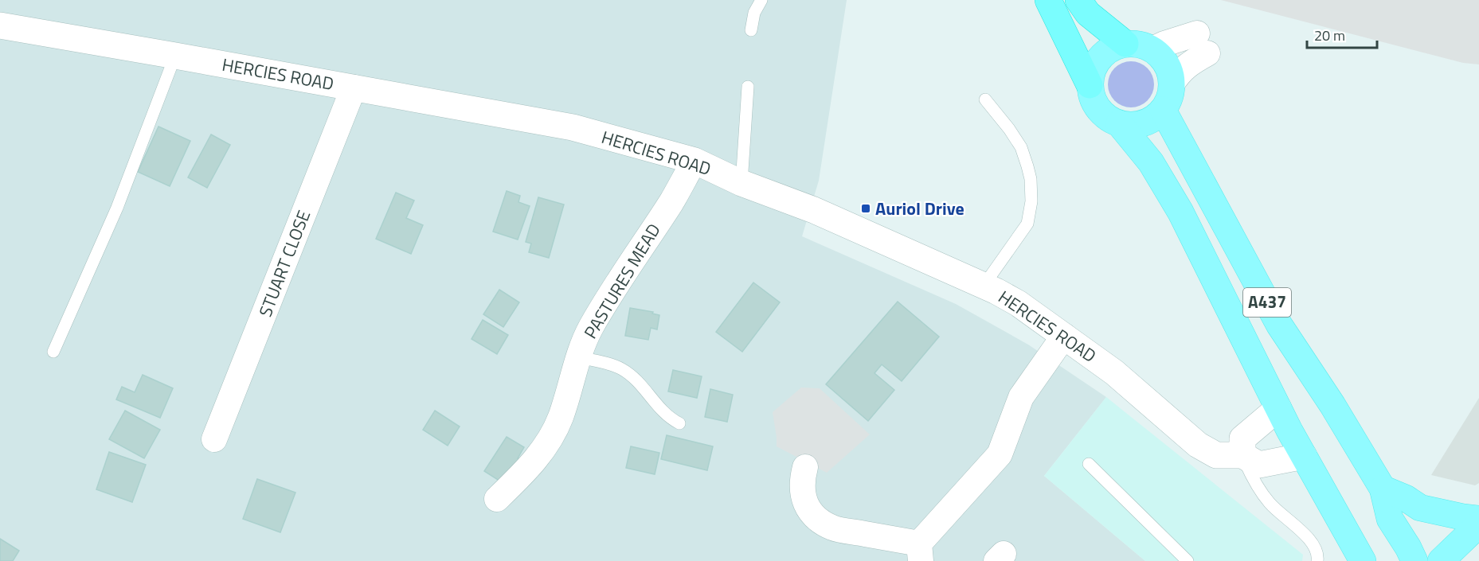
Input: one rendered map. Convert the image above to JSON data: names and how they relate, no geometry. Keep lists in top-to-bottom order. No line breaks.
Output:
{"streets":{"main road":["A437"],"street":["HERCIES ROAD","STUART CLOSE","PASTURES MEAD"]},"crossings":[["HERCIES ROAD","STUART CLOSE"],["HERCIES ROAD","PASTURES MEAD"],["HERCIES ROAD","A437"]],"places":{"transit":["Auriol Drive"]},"scale_bar":"20 m"}
